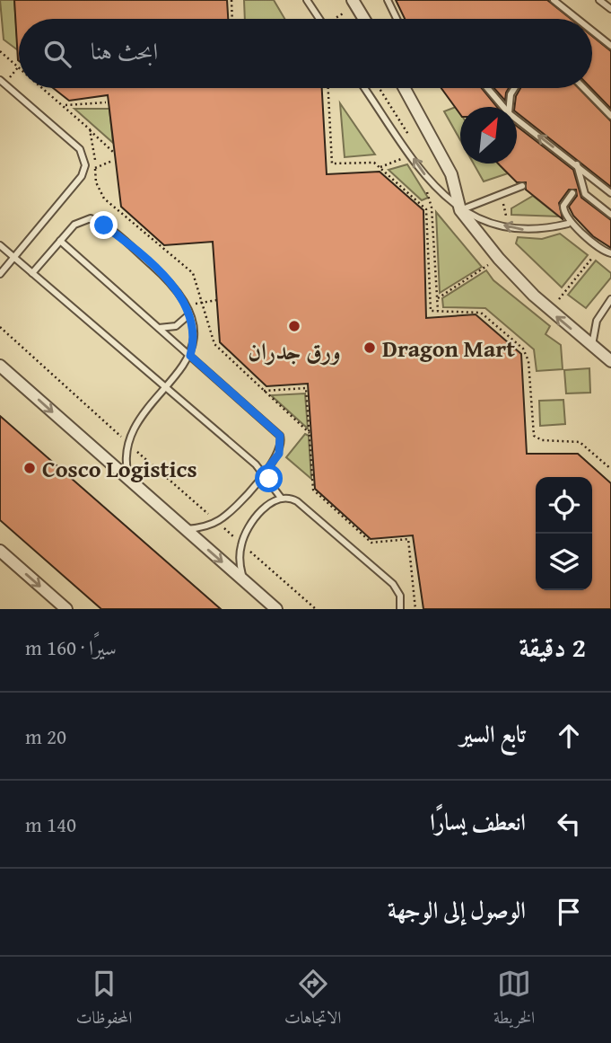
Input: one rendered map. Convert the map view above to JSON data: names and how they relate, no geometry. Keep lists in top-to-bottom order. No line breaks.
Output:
{"places":["ورق جدران","Dragon Mart","Cosco Logistics"],"north":"top right","page":{"search":"ابحث هنا","heading":["2 دقيقة","سيرًا · 160 m"],"list":[["تابع السير","20 m"],["انعطف يسارًا","140 m"],"الوصول إلى الوجهة"],"nav":["الخريطة","الاتجاهات","المحفوظات"]}}
